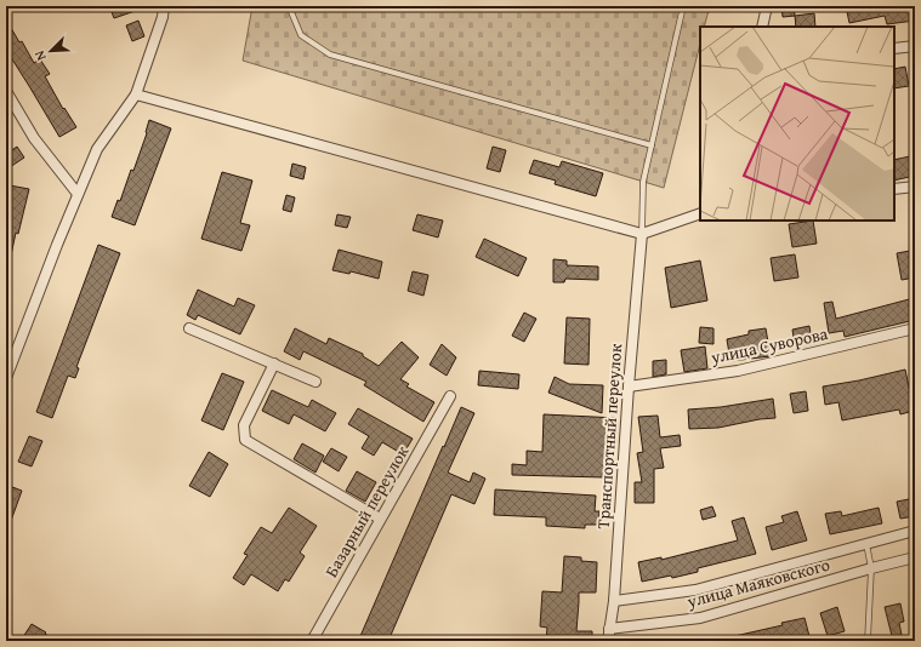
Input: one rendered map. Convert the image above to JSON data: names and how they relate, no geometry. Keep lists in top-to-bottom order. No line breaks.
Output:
{"streets":{"street":["улица Суворова","Транспортный переулок","Базарный переулок","улица Маяковского"]},"crossings":[["улица Суворова","Транспортный переулок"],["Транспортный переулок","улица Маяковского"]],"north":"bottom left"}
